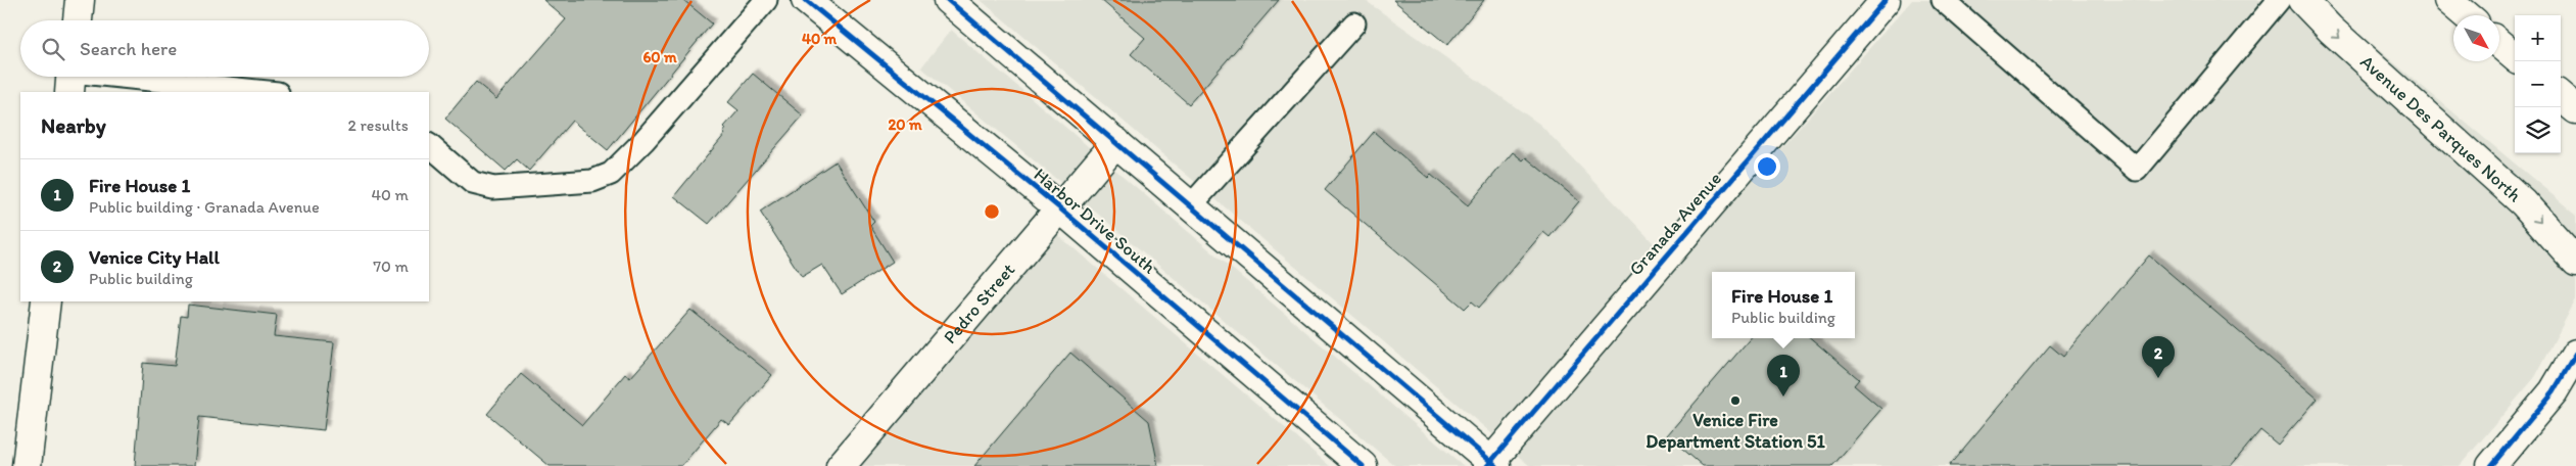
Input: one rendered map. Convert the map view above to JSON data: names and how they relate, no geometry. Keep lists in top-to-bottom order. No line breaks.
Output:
{"streets":{"street":["Avenue Des Parques North","Harbor Drive South","Granada Avenue","Pedro Street"]},"crossings":[["Harbor Drive South","Pedro Street"]],"one_way":["Avenue Des Parques North"],"places":["Venice Fire Department Station 51"],"north":"bottom right","page":{"map_buttons":["+","−"],"search":"Search here","heading":["Nearby","2 results"],"list":[{"mark":"1","name":"Fire House 1","note":"Public building · Granada Avenue","value":"40 m"},{"mark":"2","name":"Venice City Hall","note":"Public building","value":"70 m"}],"popup":["Fire House 1","Public building"],"pins":["2","1"]},"rings":["40 m","60 m","20 m"]}
